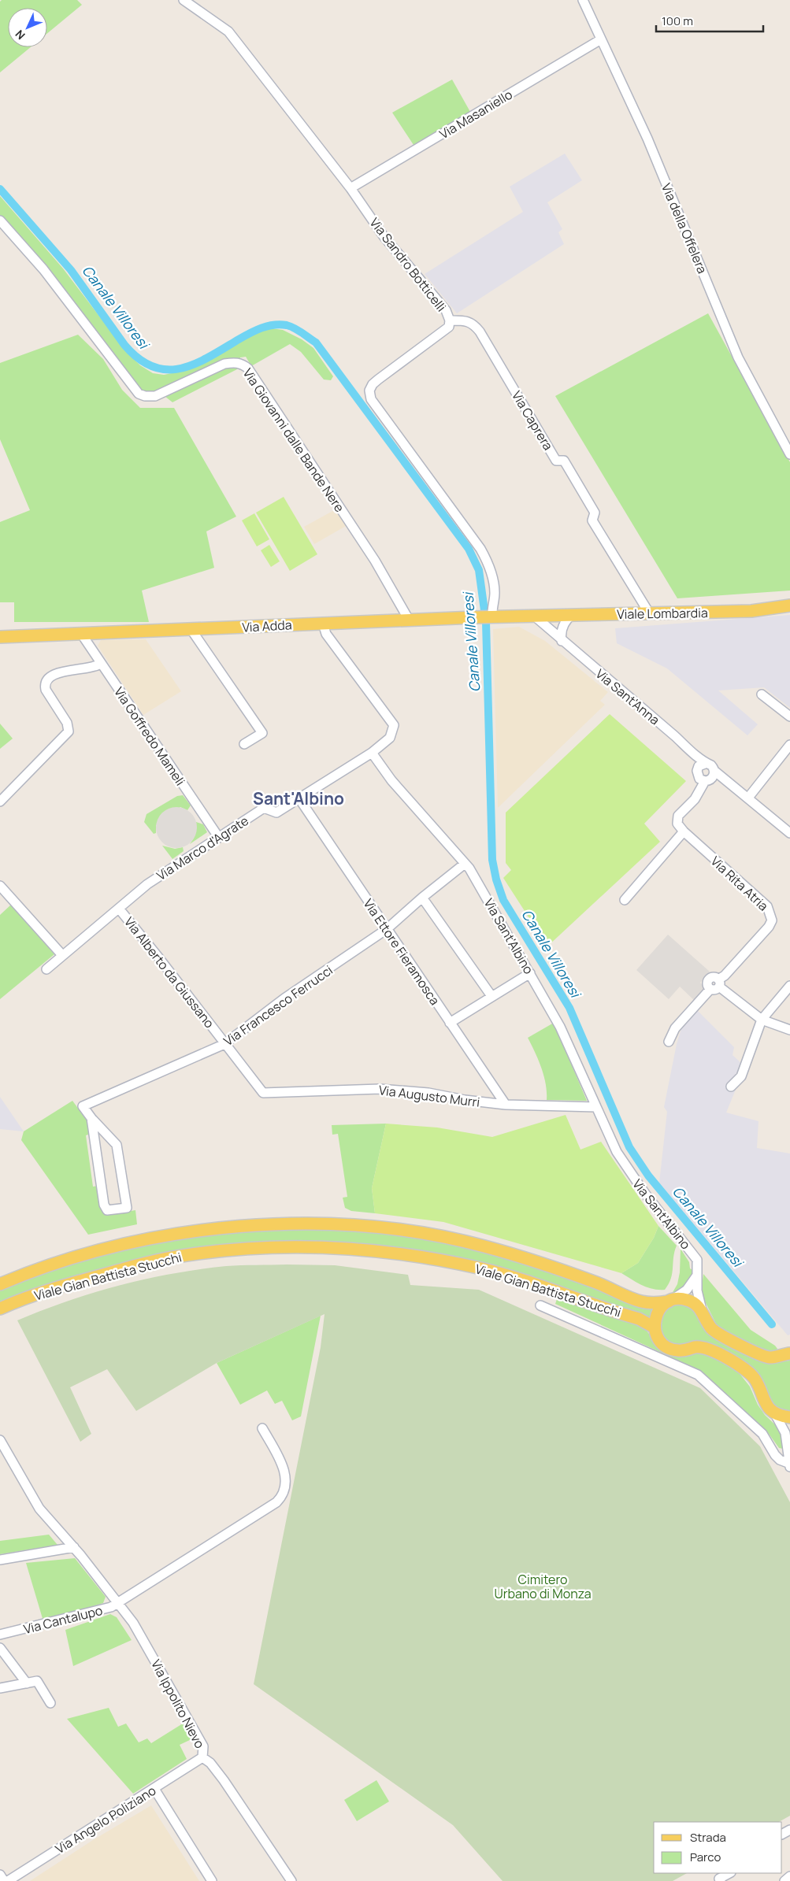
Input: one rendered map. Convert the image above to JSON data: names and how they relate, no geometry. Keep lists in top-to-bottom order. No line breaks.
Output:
{"streets":{"main road":["Viale Lombardia","Via Adda","Viale Gian Battista Stucchi"],"street":["Via Masaniello","Via della Offelera","Via Sandro Botticelli","Via Caprera","Via Giovanni dalle Bande Nere","Via Sant'Anna","Via Goffredo Mameli","Via Marco d'Agrate","Via Rita Atria","Via Sant'Albino","Via Ettore Fieramosca","Via Alberto da Giussano","Via Francesco Ferrucci","Via Augusto Murri","Via Cantalupo","Via Ippolito Nievo","Via Angelo Poliziano"]},"crossings":[["Via Masaniello","Via della Offelera"],["Via Masaniello","Via Sandro Botticelli"],["Via Sandro Botticelli","Via Caprera"],["Via Sandro Botticelli","Via Adda"],["Via Caprera","Viale Lombardia"],["Via Giovanni dalle Bande Nere","Via Adda"],["Viale Lombardia","Via Adda"],["Viale Lombardia","Via Sant'Anna"],["Via Adda","Via Sant'Anna"],["Via Adda","Via Goffredo Mameli"],["Via Goffredo Mameli","Via Marco d'Agrate"],["Via Marco d'Agrate","Via Sant'Albino"],["Via Marco d'Agrate","Via Ettore Fieramosca"],["Via Marco d'Agrate","Via Alberto da Giussano"],["Via Sant'Albino","Via Francesco Ferrucci"],["Via Sant'Albino","Via Augusto Murri"],["Via Sant'Albino","Viale Gian Battista Stucchi"],["Via Ettore Fieramosca","Via Francesco Ferrucci"],["Via Ettore Fieramosca","Via Augusto Murri"],["Via Alberto da Giussano","Via Francesco Ferrucci"],["Via Alberto da Giussano","Via Augusto Murri"],["Via Cantalupo","Via Ippolito Nievo"],["Via Ippolito Nievo","Via Angelo Poliziano"]],"districts":["Sant'Albino"],"water":["Canale Villoresi"],"parks":["Cimitero Urbano di Monza"],"legend":["Strada","Parco"],"scale_bar":"100 m","north":"bottom left"}
